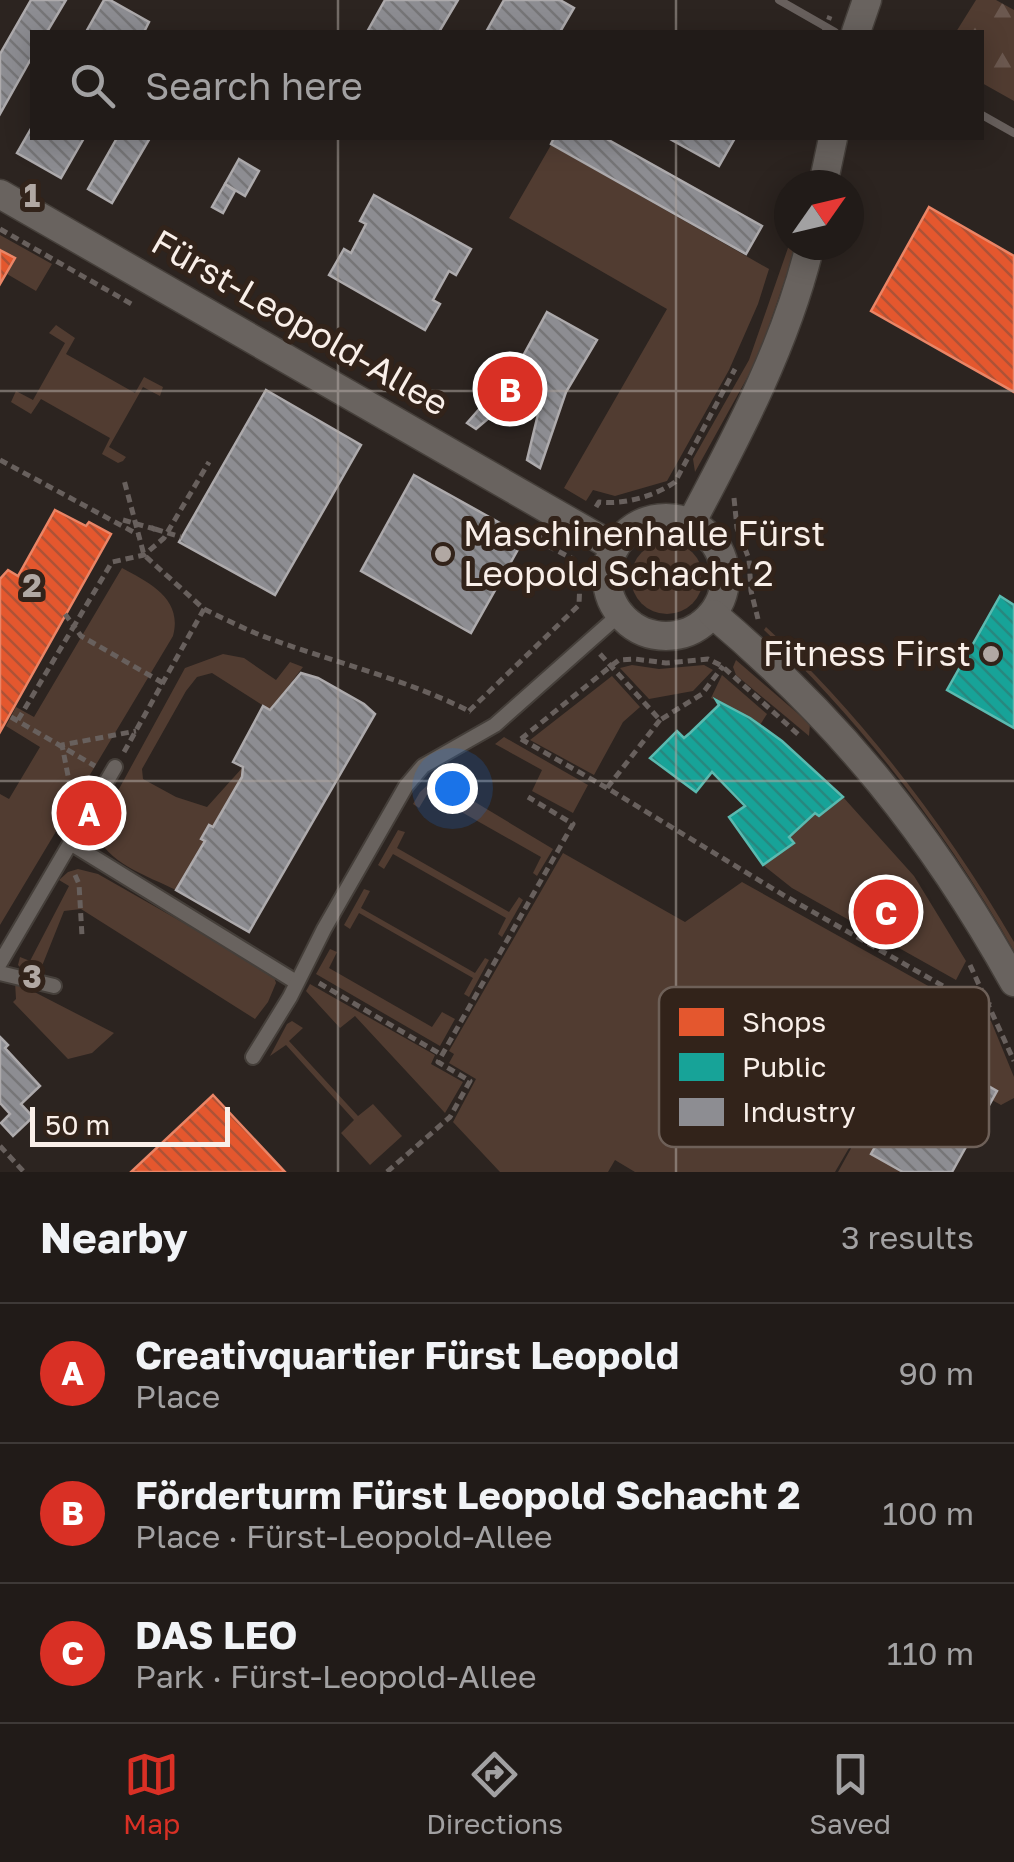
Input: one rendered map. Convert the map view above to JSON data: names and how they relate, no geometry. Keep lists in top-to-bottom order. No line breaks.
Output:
{"streets":{"street":["Fürst-Leopold-Allee"]},"places":["Maschinenhalle Fürst Leopold Schacht 2","Fitness First"],"legend":["Shops","Public","Industry"],"scale_bar":"50 m","north":"top right","page":{"search":"Search here","pins":["B","A","C"],"scale":"50 m","heading":["Nearby","3 results"],"list":[{"mark":"A","name":"Creativquartier Fürst Leopold","note":"Place","value":"90 m"},{"mark":"B","name":"Förderturm Fürst Leopold Schacht 2","note":"Place · Fürst-Leopold-Allee","value":"100 m"},{"mark":"C","name":"DAS LEO","note":"Park · Fürst-Leopold-Allee","value":"110 m"}],"nav":["Map","Directions","Saved"]},"grid":{"rows":["1","2","3"]}}
